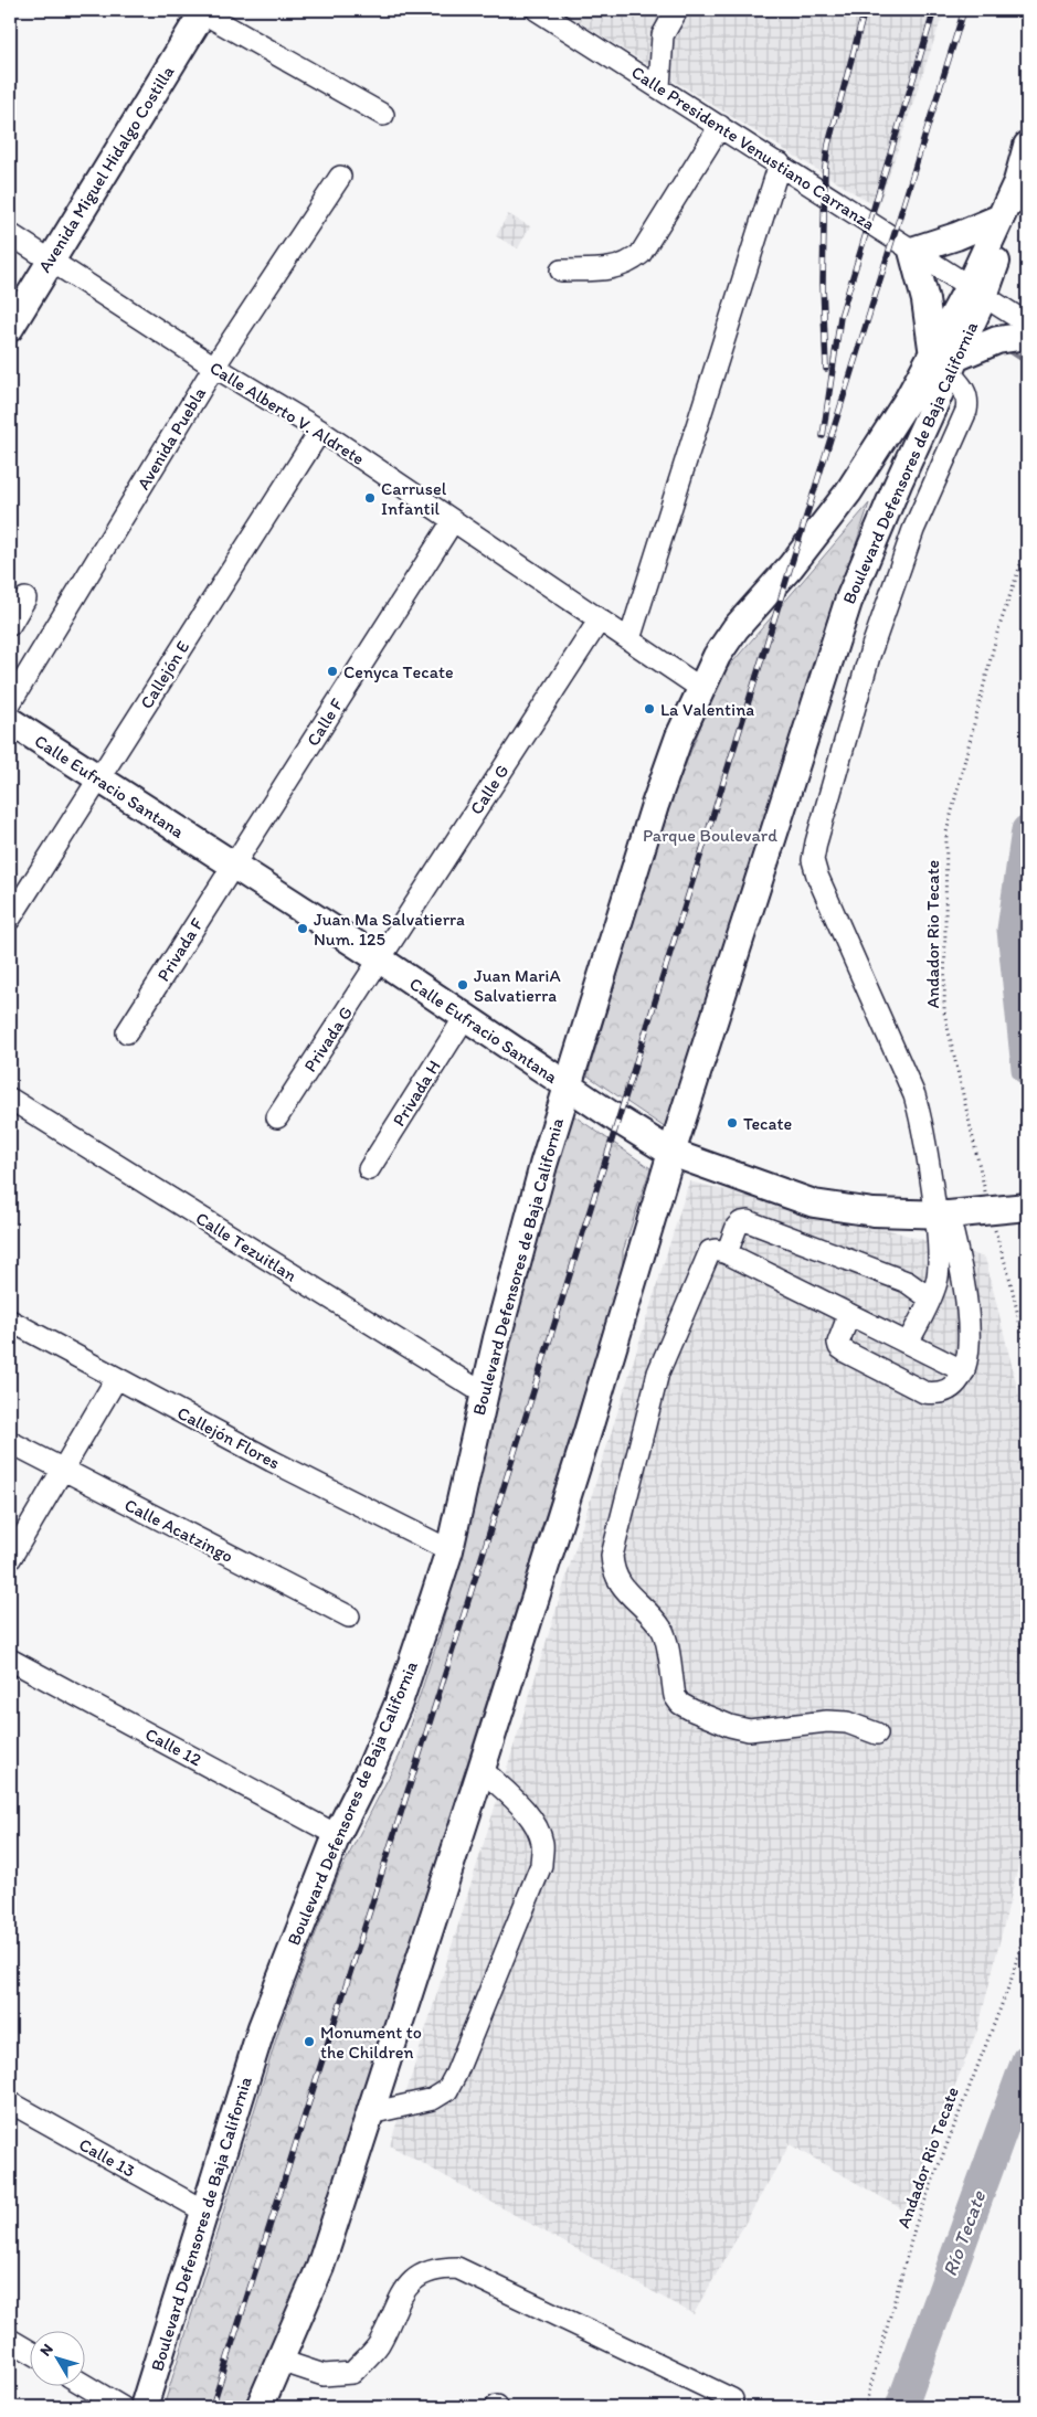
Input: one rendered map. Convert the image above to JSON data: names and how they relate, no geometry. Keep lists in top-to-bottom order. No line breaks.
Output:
{"streets":{"main road":["Avenida Miguel Hidalgo Costilla","Boulevard Defensores de Baja California","Calle Eufracio Santana"],"street":["Calle Presidente Venustiano Carranza","Calle Alberto V. Aldrete","Avenida Puebla","Callejón E","Calle F","Calle G","Privada F","Privada G","Privada H","Calle Tezuitlan","Callejón Flores","Calle Acatzingo","Calle 12","Calle 13"],"path":["Andador Rio Tecate"]},"crossings":[["Calle Presidente Venustiano Carranza","Boulevard Defensores de Baja California"],["Avenida Miguel Hidalgo Costilla","Calle Alberto V. Aldrete"],["Calle Alberto V. Aldrete","Avenida Puebla"],["Calle Alberto V. Aldrete","Boulevard Defensores de Baja California"],["Calle Alberto V. Aldrete","Callejón E"],["Calle Alberto V. Aldrete","Calle F"],["Calle Alberto V. Aldrete","Calle G"],["Boulevard Defensores de Baja California","Calle Eufracio Santana"],["Boulevard Defensores de Baja California","Calle Tezuitlan"],["Boulevard Defensores de Baja California","Callejón Flores"],["Boulevard Defensores de Baja California","Calle 12"],["Boulevard Defensores de Baja California","Calle 13"],["Callejón E","Calle Eufracio Santana"],["Calle F","Calle Eufracio Santana"],["Calle F","Privada F"],["Calle Eufracio Santana","Calle G"],["Calle Eufracio Santana","Andador Rio Tecate"],["Calle Eufracio Santana","Privada F"],["Calle Eufracio Santana","Privada G"],["Calle Eufracio Santana","Privada H"],["Calle G","Privada G"]],"water":["Río Tecate"],"parks":["Parque Boulevard"],"places":["Carrusel Infantil","Cenyca Tecate","La Valentina","Juan Ma Salvatierra Num. 125","Juan MariA Salvatierra","Tecate","Monument to the Children"],"north":"top left"}
